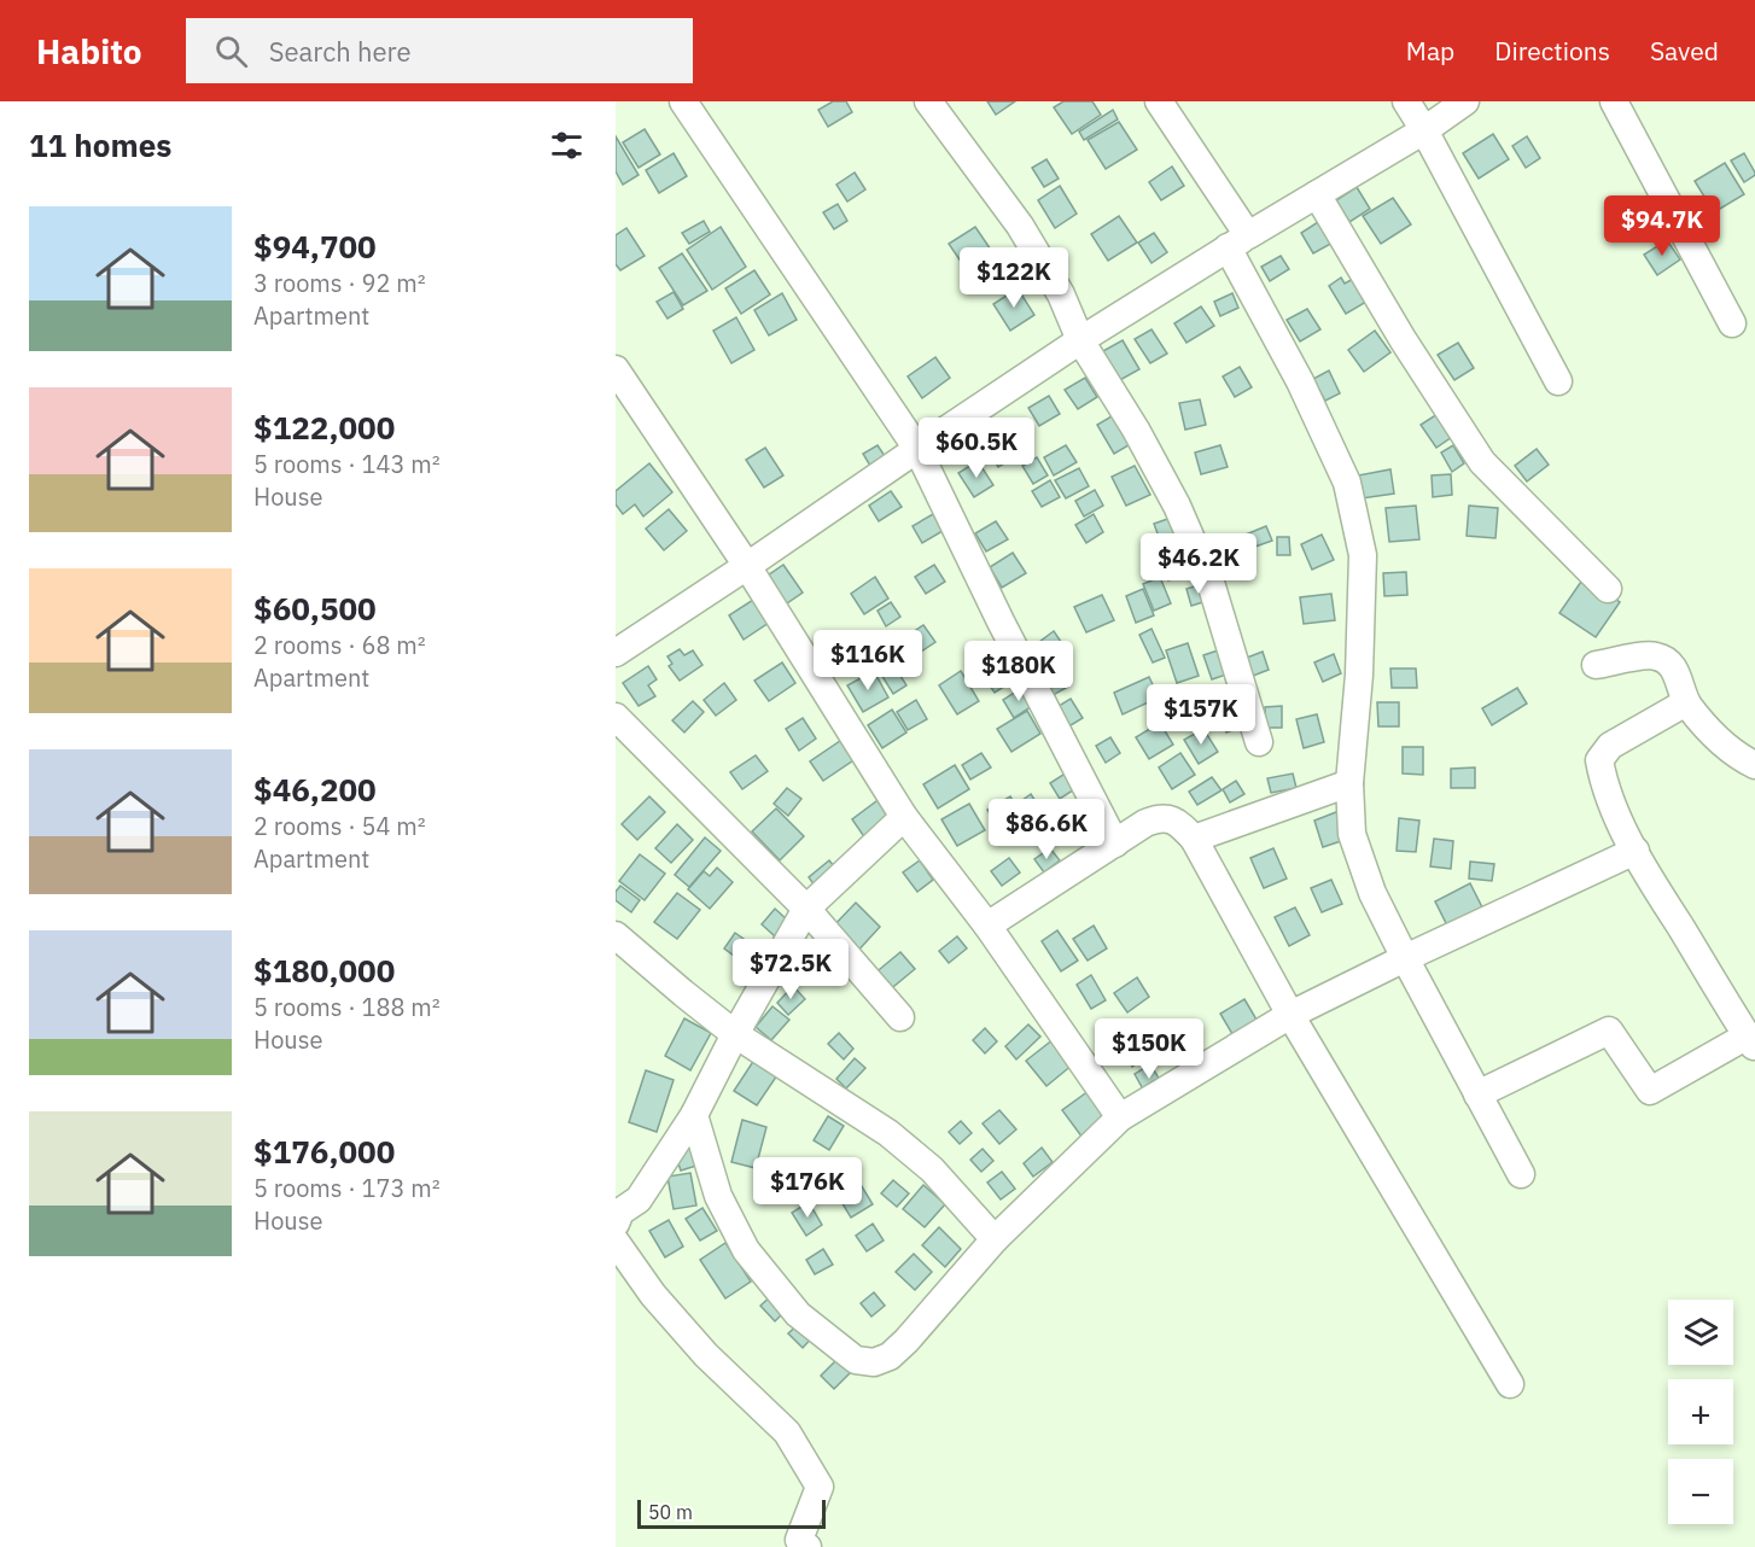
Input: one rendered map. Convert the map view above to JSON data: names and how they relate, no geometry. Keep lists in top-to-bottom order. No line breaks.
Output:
{"scale_bar":"50 m","page":{"header":"Habito","search":"Search here","nav":["Map","Directions","Saved"],"heading":"11 homes","list":[{"name":"$94,700","note":"3 rooms · 92 m² · Apartment"},{"name":"$122,000","note":"5 rooms · 143 m² · House"},{"name":"$60,500","note":"2 rooms · 68 m² · Apartment"},{"name":"$46,200","note":"2 rooms · 54 m² · Apartment"},{"name":"$180,000","note":"5 rooms · 188 m² · House"},{"name":"$176,000","note":"5 rooms · 173 m² · House"}],"price":["$94.7K","$122K","$60.5K","$46.2K","$116K","$180K","$157K","$86.6K","$72.5K","$150K","$176K"],"map_buttons":["+","−"],"scale":"50 m"}}
